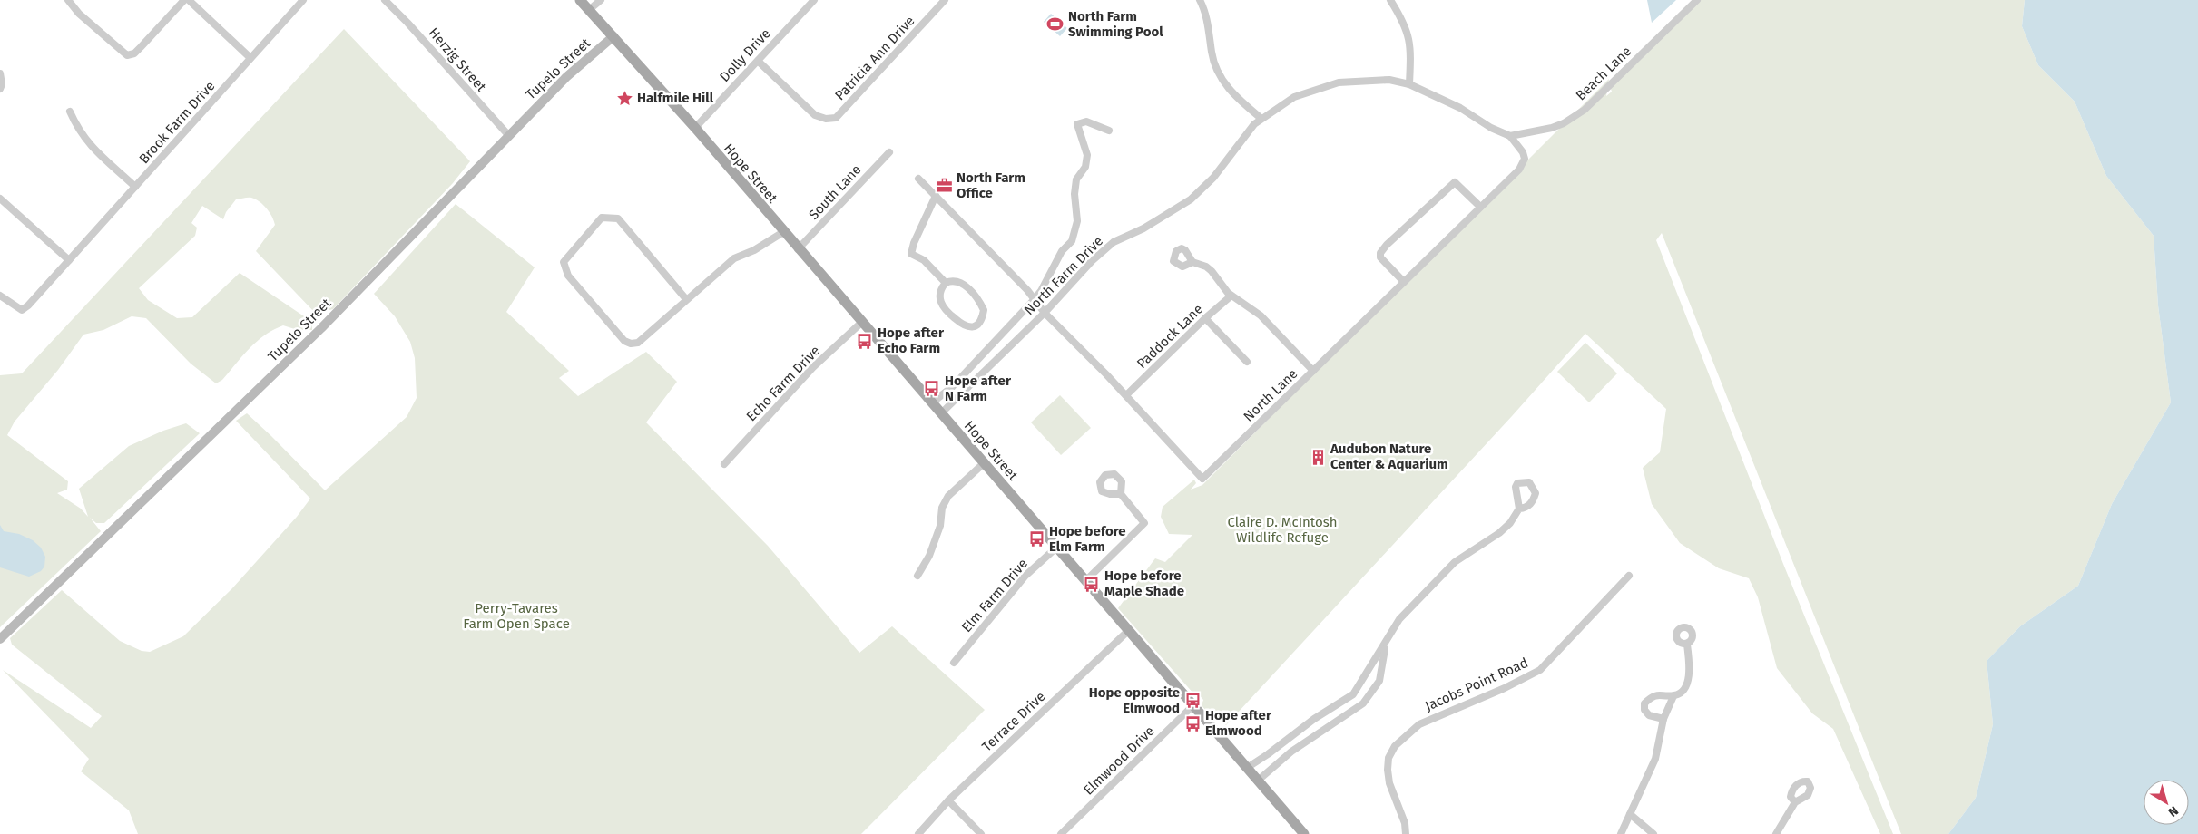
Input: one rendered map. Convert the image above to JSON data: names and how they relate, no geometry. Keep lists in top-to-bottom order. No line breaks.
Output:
{"streets":{"main road":["Tupelo Street","Hope Street"],"street":["Dolly Drive","Patricia Ann Drive","Herzig Street","Beach Lane","Brook Farm Drive","South Lane","North Farm Drive","Paddock Lane","Echo Farm Drive","North Lane","Elm Farm Drive","Jacobs Point Road","Terrace Drive","Elmwood Drive"]},"crossings":[["Dolly Drive","Patricia Ann Drive"],["Dolly Drive","Hope Street"],["Herzig Street","Tupelo Street"],["Tupelo Street","Hope Street"],["Beach Lane","North Farm Drive"],["Beach Lane","North Lane"],["Hope Street","South Lane"],["Hope Street","North Farm Drive"],["Hope Street","Echo Farm Drive"],["Hope Street","Elm Farm Drive"],["Hope Street","Terrace Drive"],["Hope Street","Elmwood Drive"],["North Farm Drive","North Lane"],["Paddock Lane","North Lane"]],"parks":["Claire D. McIntosh Wildlife Refuge","Perry-Tavares Farm Open Space"],"places":{"sports":["North Farm Swimming Pool"],"place":["Halfmile Hill"],"office":["North Farm Office"],"bus stop":["Hope after Echo Farm","Hope after N Farm","Hope before Elm Farm","Hope before Maple Shade","Hope opposite Elmwood","Hope after Elmwood"],"building":["Audubon Nature Center & Aquarium"]},"north":"bottom right"}
